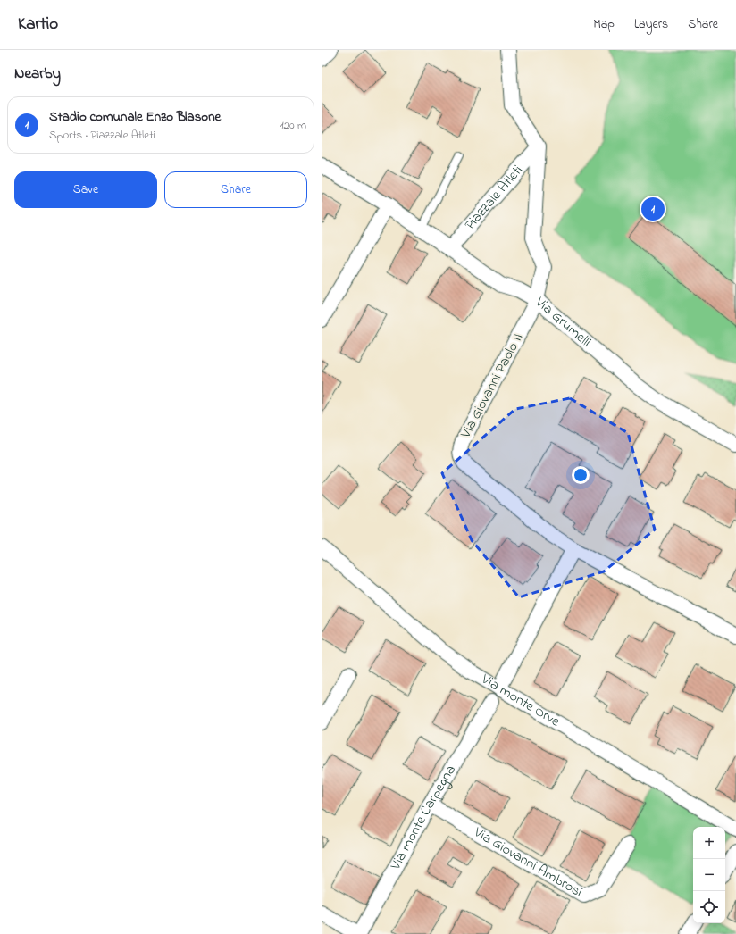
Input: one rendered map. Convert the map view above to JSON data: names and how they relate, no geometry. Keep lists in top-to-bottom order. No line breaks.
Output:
{"streets":{"street":["Piazzale Atleti","Via Grumelli","Via Giovanni Paolo II","Via monte Orve","Via monte Carpegna","Via Giovanni Ambrosi"]},"crossings":[["Piazzale Atleti","Via Grumelli"],["Piazzale Atleti","Via Giovanni Paolo II"],["Via Grumelli","Via Giovanni Paolo II"],["Via monte Carpegna","Via Giovanni Ambrosi"]],"page":{"header":"Kartio","nav":["Map","Layers","Share"],"heading":"Nearby","list":[{"mark":"1","name":"Stadio comunale Enzo Blasone","note":"Sports · Piazzale Atleti","value":"120 m"}],"buttons":["Save","Share"],"pins":"1","map_buttons":["+","−"]}}
